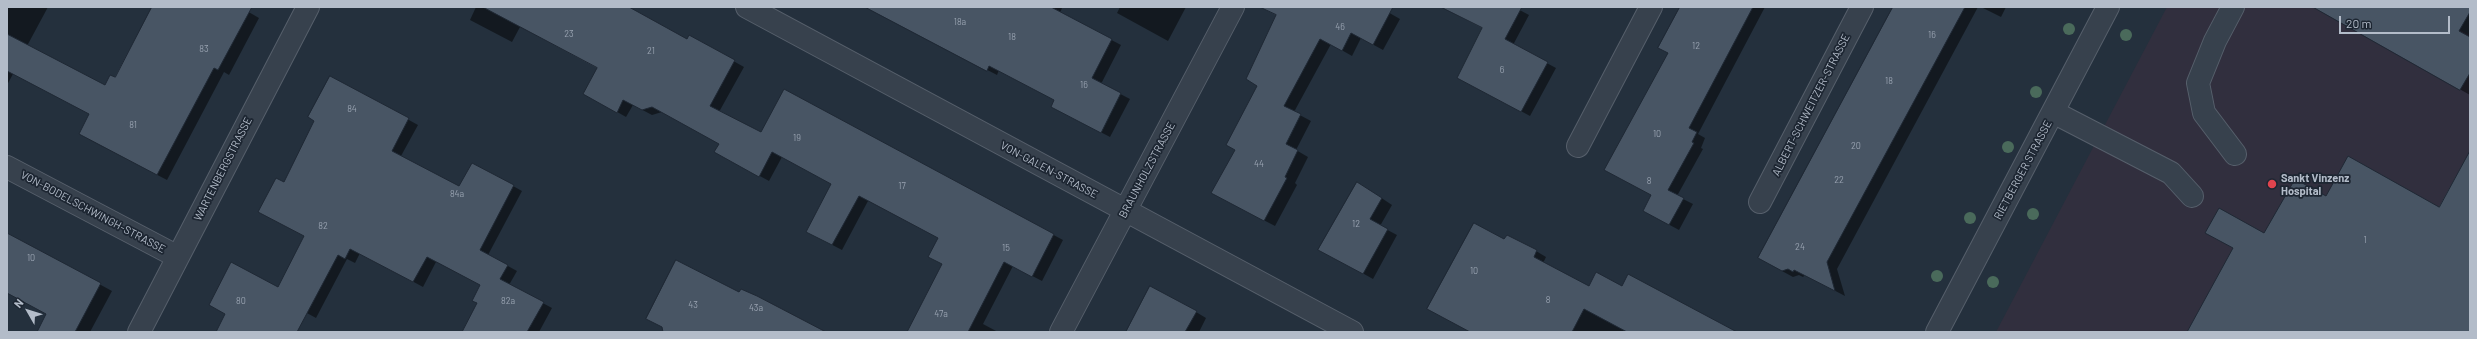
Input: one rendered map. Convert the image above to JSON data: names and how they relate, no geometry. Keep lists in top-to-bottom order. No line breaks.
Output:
{"streets":{"street":["ALBERT-SCHWEITZER-STRASSE","WARTENBERGSTRASSE","VON-GALEN-STRASSE","BRAUNHOLZSTRASSE","RIETBERGER STRASSE","VON-BODELSCHWINGH-STRASSE"]},"crossings":[["WARTENBERGSTRASSE","VON-BODELSCHWINGH-STRASSE"],["VON-GALEN-STRASSE","BRAUNHOLZSTRASSE"]],"places":["Sankt Vinzenz Hospital"],"house_numbers":["18a","46","23","16","18","12","83","21","6","18","16","84","81","10","19","20","44","22","8","17","84a","12","82","1","24","15","10","10","8","80","82a","43","43a","47a"],"scale_bar":"20 m","north":"top left"}
